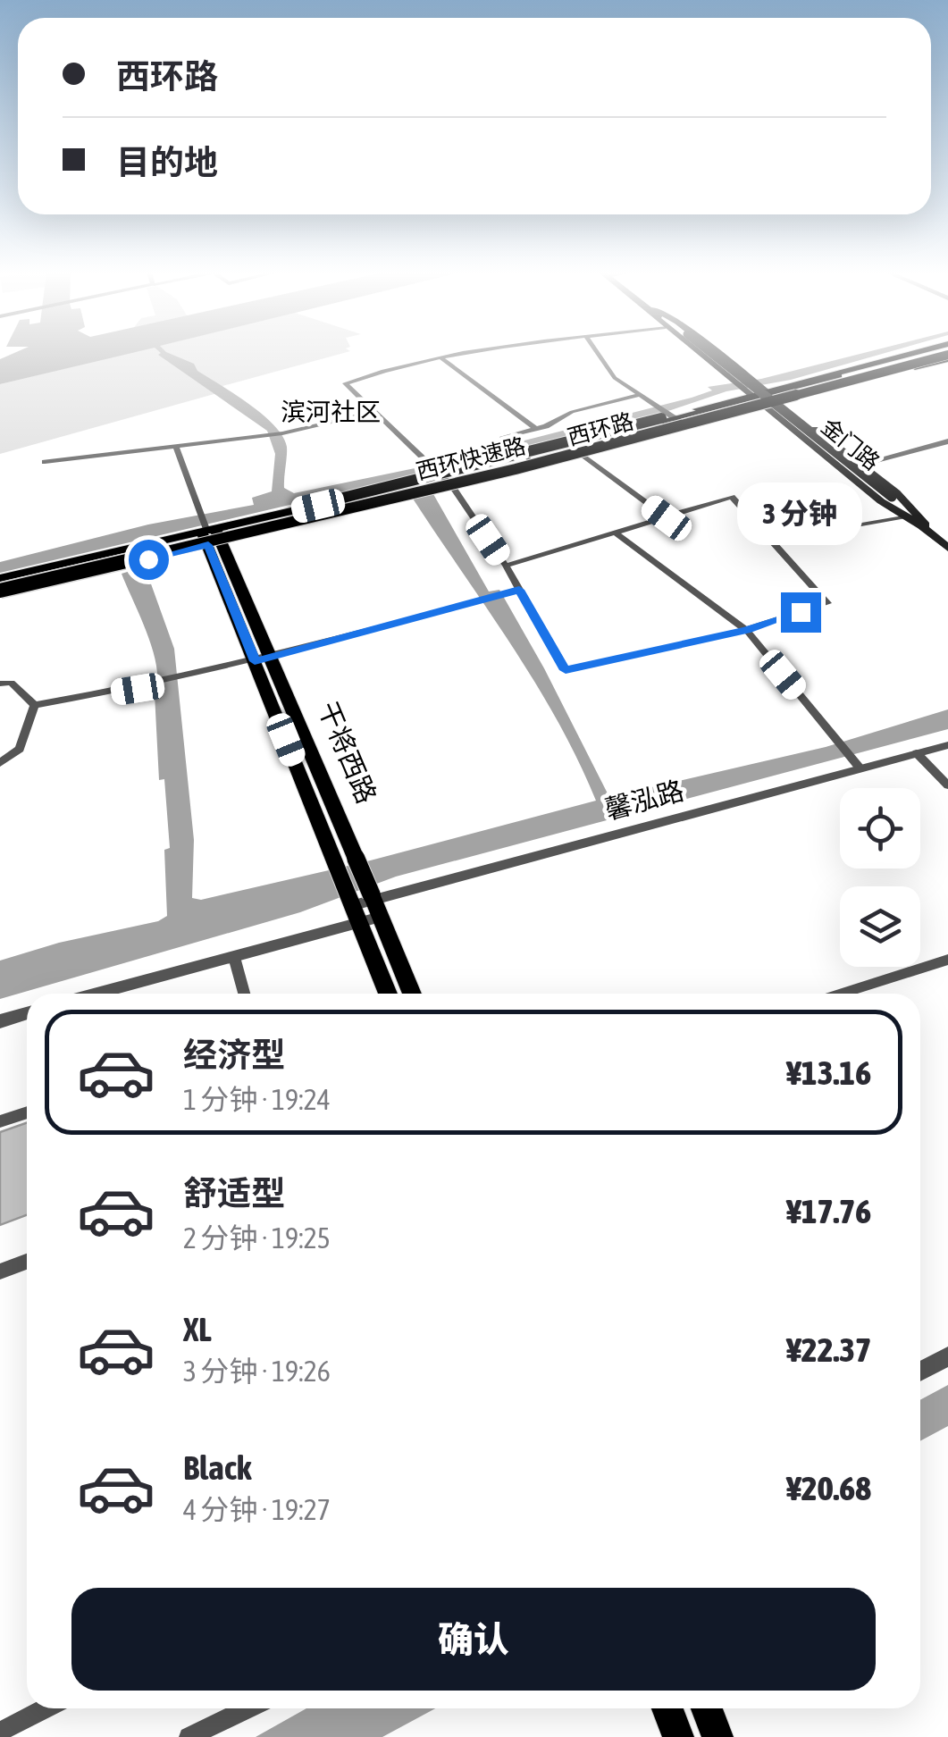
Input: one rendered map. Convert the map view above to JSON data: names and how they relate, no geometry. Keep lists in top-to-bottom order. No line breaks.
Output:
{"streets":{"main road":["西环路","金门路","西环快速路","干将西路"],"street":["馨泓路"]},"crossings":[["西环路","西环快速路"],["西环路","干将西路"],["干将西路","馨泓路"]],"districts":["滨河社区"],"page":{"banner":["西环路","目的地"],"bubble":"3 分钟","list":[{"name":"经济型","note":"1 分钟 · 19:24","value":"¥13.16"},{"name":"舒适型","note":"2 分钟 · 19:25","value":"¥17.76"},{"name":"XL","note":"3 分钟 · 19:26","value":"¥22.37"},{"name":"Black","note":"4 分钟 · 19:27","value":"¥20.68"}],"buttons":"确认"}}
